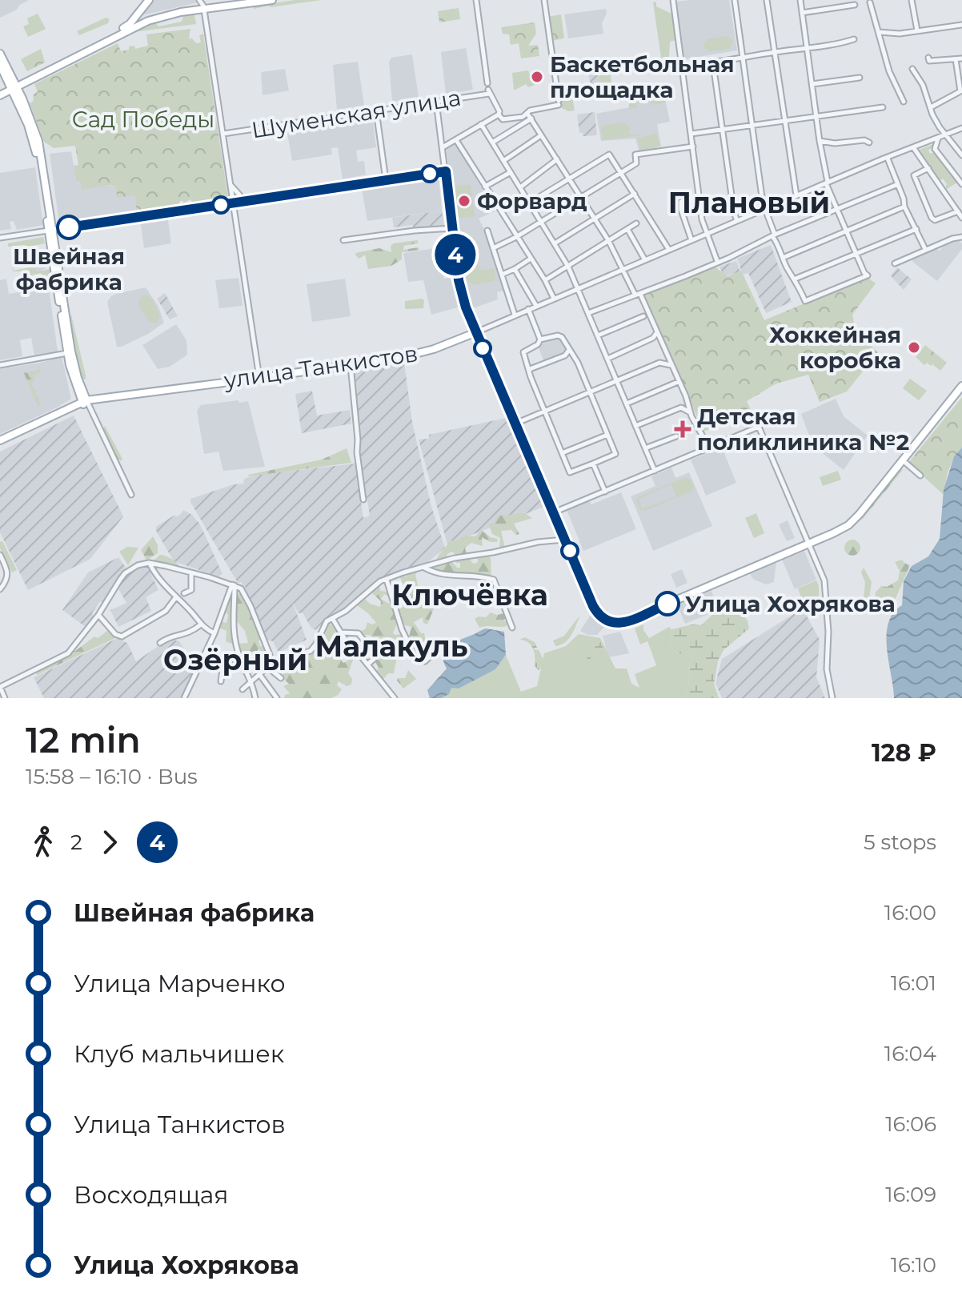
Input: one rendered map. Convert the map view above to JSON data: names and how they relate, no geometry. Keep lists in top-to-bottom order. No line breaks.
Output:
{"streets":{"main road":["улица Танкистов"],"street":["Шуменская улица"]},"districts":["Плановый","Ключёвка","Малакуль","Озёрный"],"parks":["Сад Победы"],"places":{"other":["Баскетбольная площадка","Форвард","Швейная фабрика","Хоккейная коробка","Улица Хохрякова"],"health":["Детская поликлиника №2"]},"lines":["bus line 4"],"page":{"on_map":"4","heading":["12 min","15:58 – 16:10 · Bus","128 ₽"],"legs":["2","4","5 stops"],"list":[{"name":"Швейная фабрика","value":"16:00"},{"name":"Улица Марченко","value":"16:01"},{"name":"Клуб мальчишек","value":"16:04"},{"name":"Улица Танкистов","value":"16:06"},{"name":"Восходящая","value":"16:09"},{"name":"Улица Хохрякова","value":"16:10"}]}}
